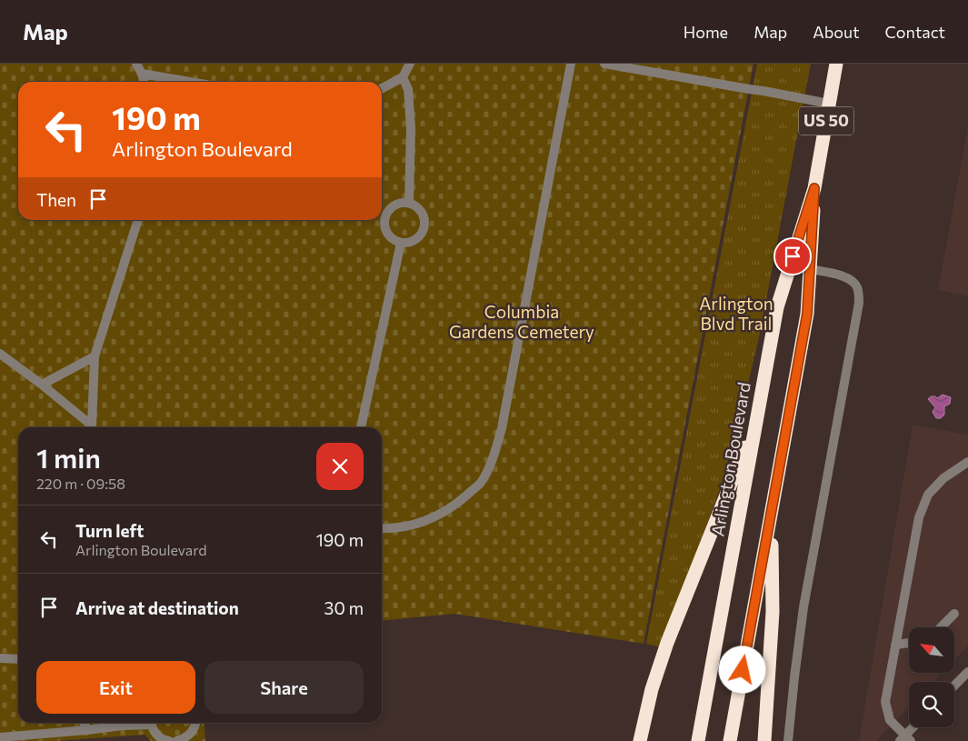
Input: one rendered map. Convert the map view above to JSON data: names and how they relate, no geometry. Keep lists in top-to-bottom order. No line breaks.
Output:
{"streets":{"highway":["US 50","Arlington Boulevard"]},"parks":["Arlington Blvd Trail","Columbia Gardens Cemetery"],"north":"top left","page":{"header":"Map","nav":["Home","Map","About","Contact"],"turn":["190 m","Arlington Boulevard"],"then":"Then","heading":["1 min","220 m · 09:58"],"list":[{"name":"Turn left","note":"Arlington Boulevard","value":"190 m"},{"name":"Arrive at destination","value":"30 m"}],"buttons":["Exit","Share"]}}
